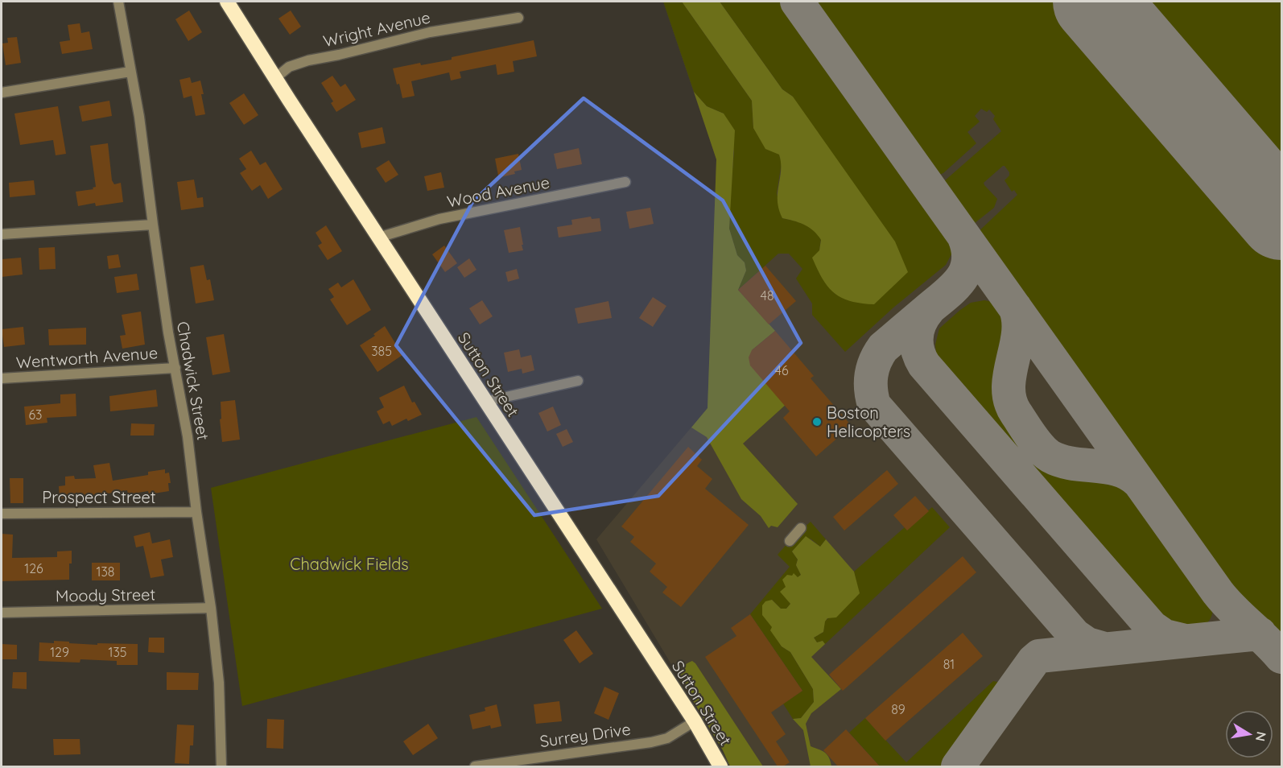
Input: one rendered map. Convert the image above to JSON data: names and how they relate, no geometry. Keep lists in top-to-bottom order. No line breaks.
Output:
{"streets":{"highway":["Sutton Street"],"street":["Wright Avenue","Wood Avenue","Wentworth Avenue","Chadwick Street","Prospect Street","Moody Street","Surrey Drive"]},"crossings":[["Wright Avenue","Sutton Street"],["Wood Avenue","Sutton Street"],["Wentworth Avenue","Chadwick Street"],["Sutton Street","Surrey Drive"],["Chadwick Street","Prospect Street"],["Chadwick Street","Moody Street"]],"parks":["Chadwick Fields"],"places":["Boston Helicopters"],"house_numbers":["48","385","46","63","126","138","129","135","81","89"],"north":"right"}
